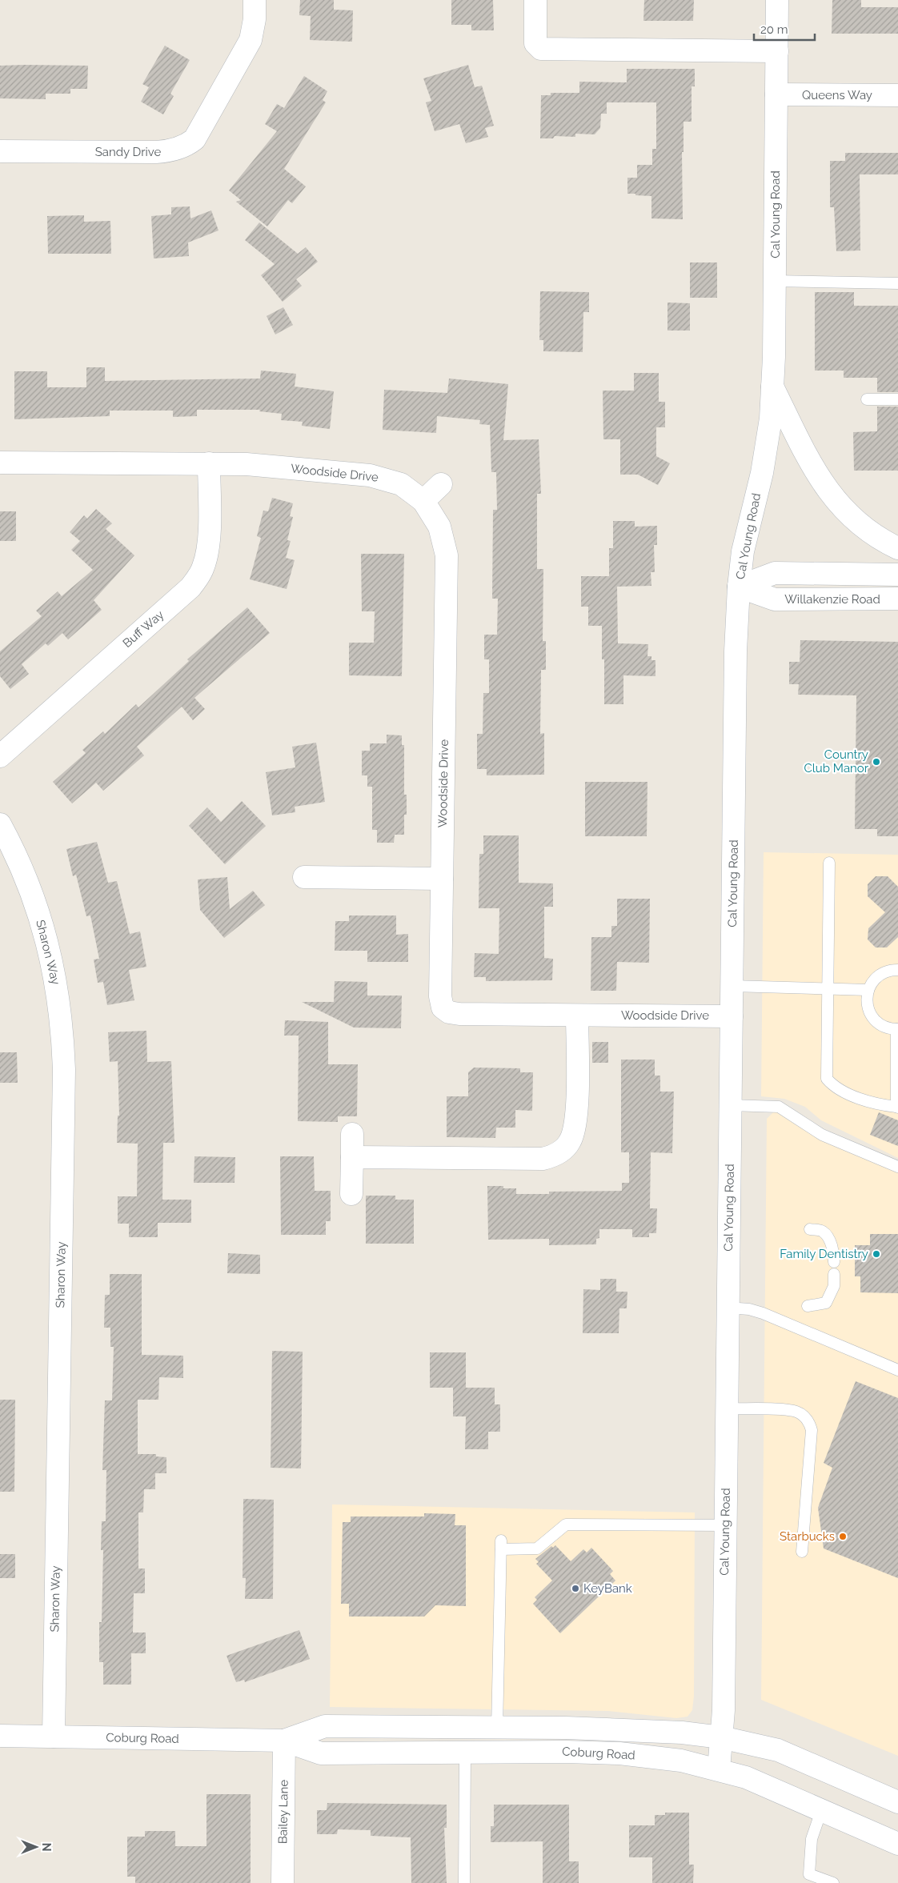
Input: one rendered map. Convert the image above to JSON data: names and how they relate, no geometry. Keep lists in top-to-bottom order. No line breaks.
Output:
{"streets":{"street":["Queens Way","Sandy Drive","Cal Young Road","Woodside Drive","Willakenzie Road","Buff Way","Sharon Way","Coburg Road","Bailey Lane"]},"crossings":[["Queens Way","Cal Young Road"],["Cal Young Road","Woodside Drive"],["Cal Young Road","Willakenzie Road"],["Cal Young Road","Coburg Road"],["Woodside Drive","Buff Way"],["Sharon Way","Coburg Road"],["Coburg Road","Bailey Lane"]],"places":["Country Club Manor","Family Dentistry","Starbucks","KeyBank"],"scale_bar":"20 m","north":"right"}
